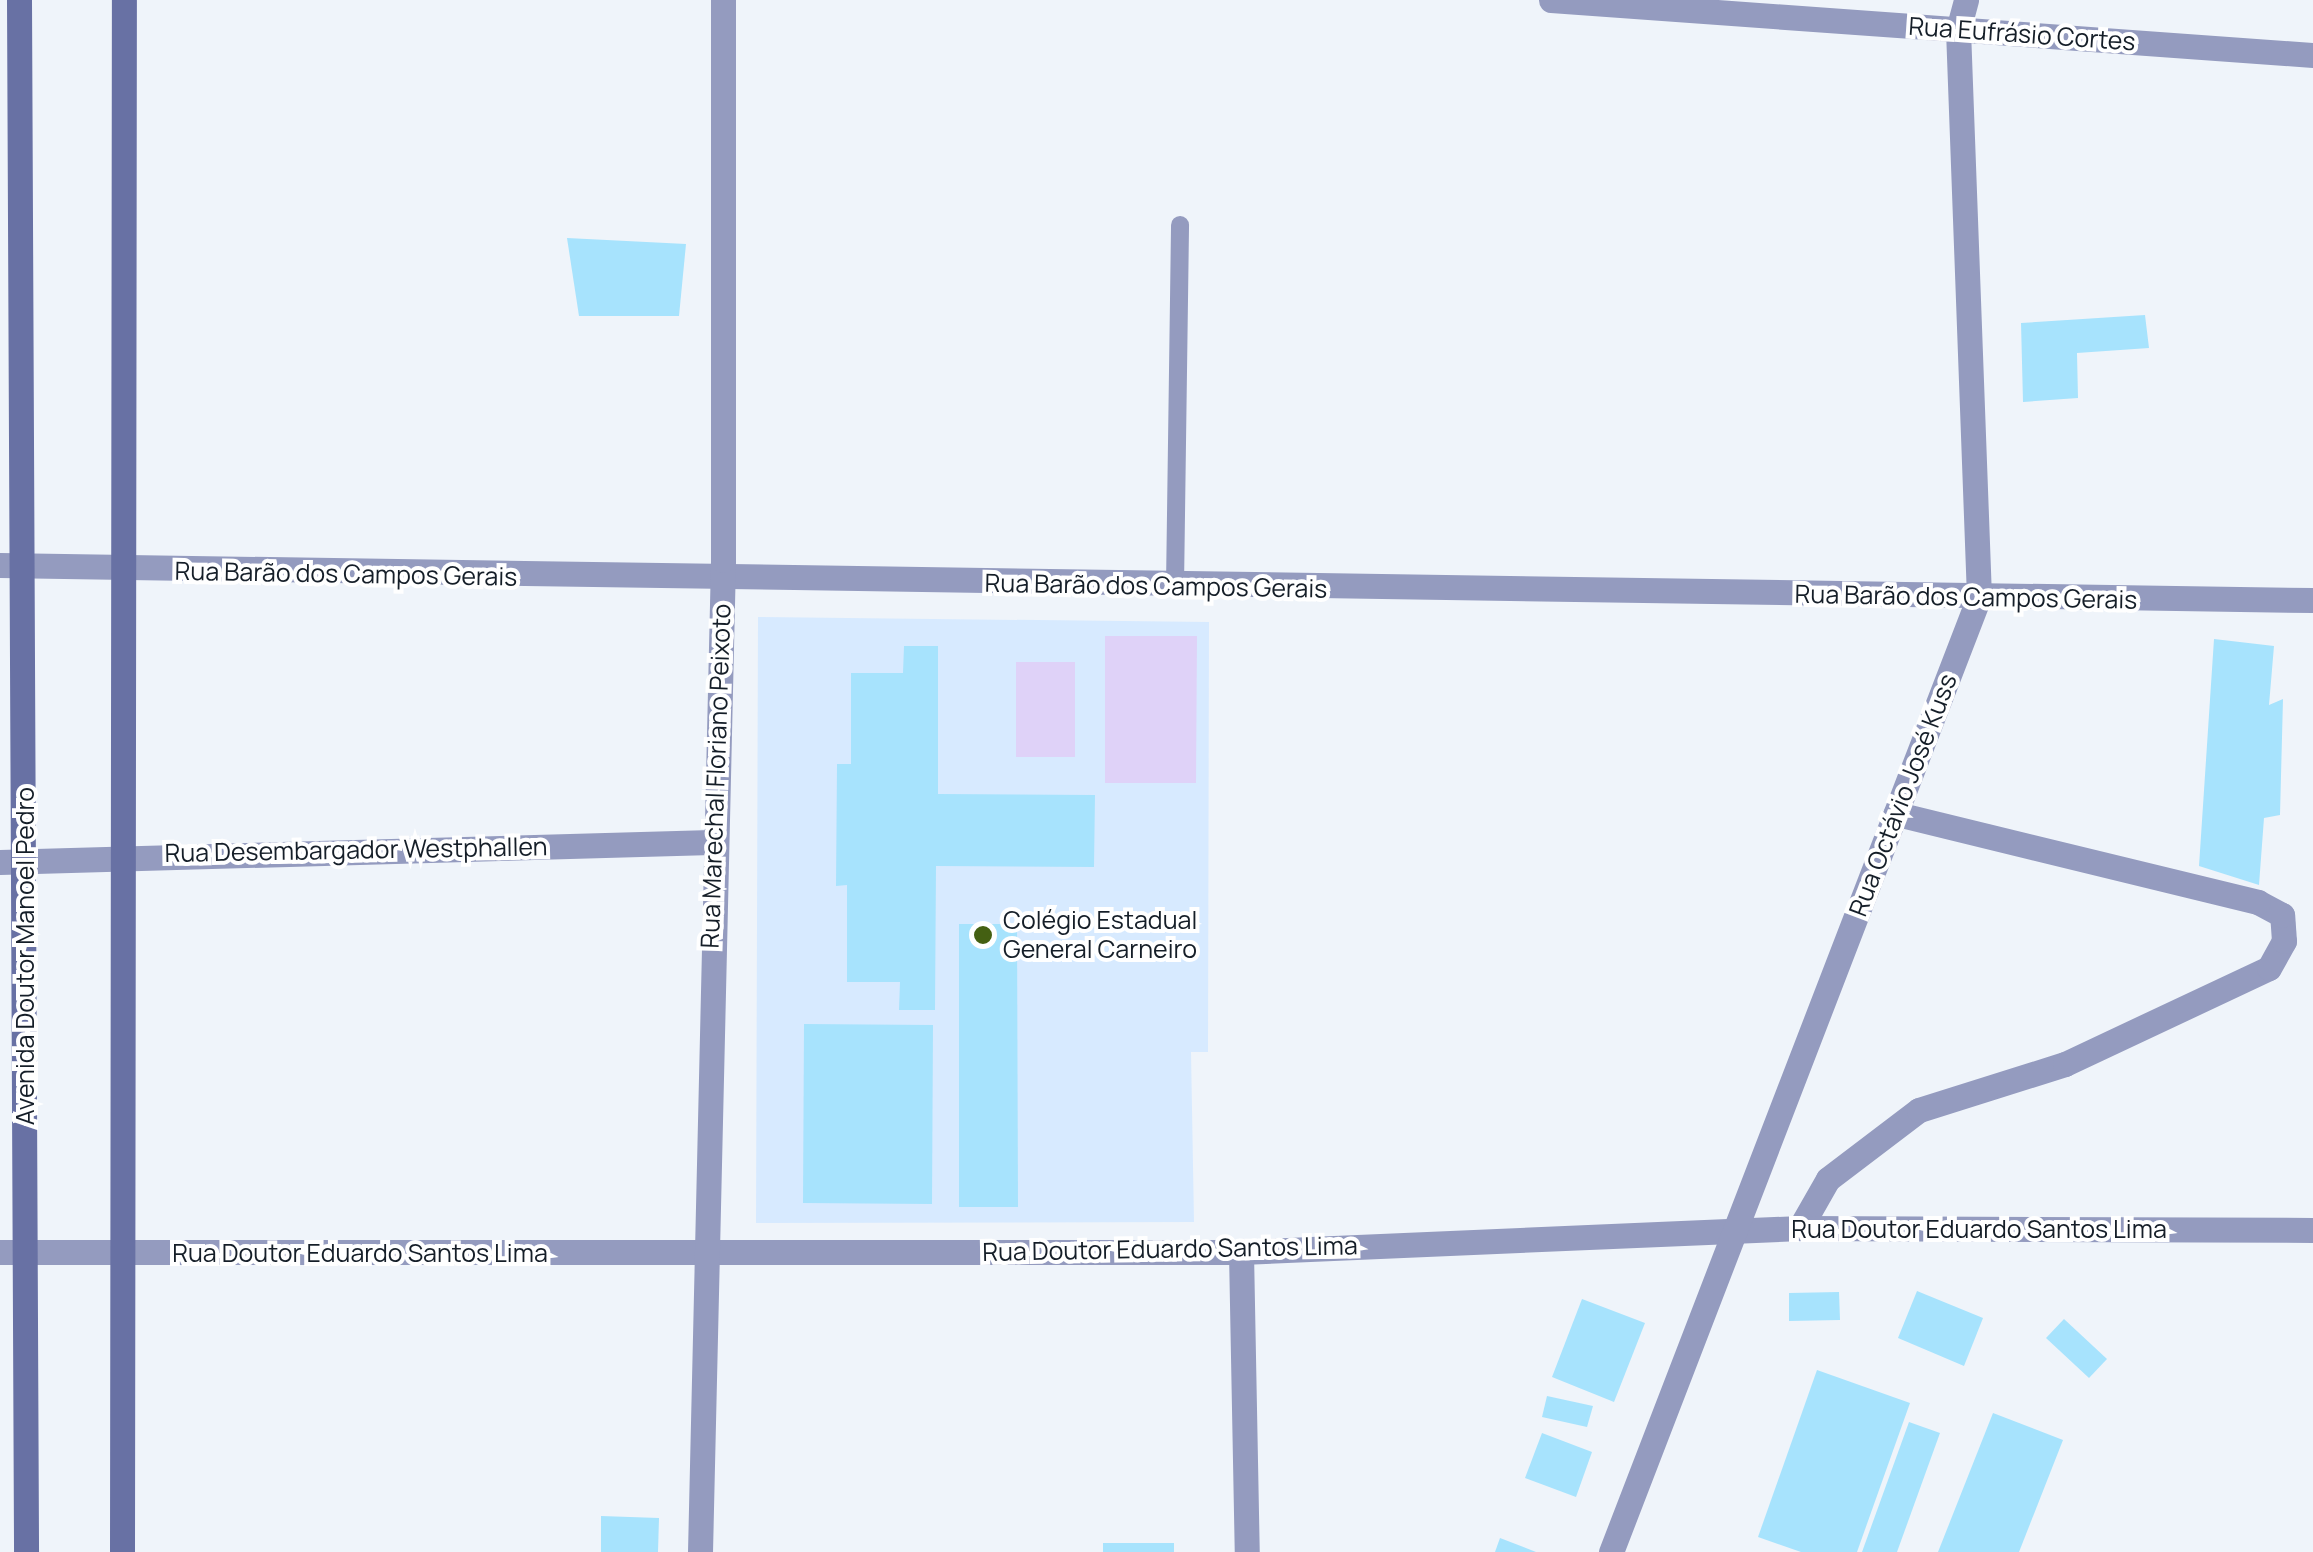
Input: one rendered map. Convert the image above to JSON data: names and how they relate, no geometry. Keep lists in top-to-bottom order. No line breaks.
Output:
{"streets":{"main road":["Avenida Doutor Manoel Pedro"],"street":["Rua Eufrásio Cortes","Rua Barão dos Campos Gerais","Rua Marechal Floriano Peixoto","Rua Octávio José Kuss","Rua Desembargador Westphallen","Rua Doutor Eduardo Santos Lima"]},"crossings":[["Rua Eufrásio Cortes","Rua Octávio José Kuss"],["Rua Barão dos Campos Gerais","Rua Marechal Floriano Peixoto"],["Rua Barão dos Campos Gerais","Rua Octávio José Kuss"],["Rua Barão dos Campos Gerais","Avenida Doutor Manoel Pedro"],["Rua Marechal Floriano Peixoto","Rua Desembargador Westphallen"],["Rua Marechal Floriano Peixoto","Rua Doutor Eduardo Santos Lima"],["Rua Octávio José Kuss","Rua Doutor Eduardo Santos Lima"],["Rua Desembargador Westphallen","Avenida Doutor Manoel Pedro"],["Avenida Doutor Manoel Pedro","Rua Doutor Eduardo Santos Lima"]],"places":["Colégio Estadual General Carneiro"]}
